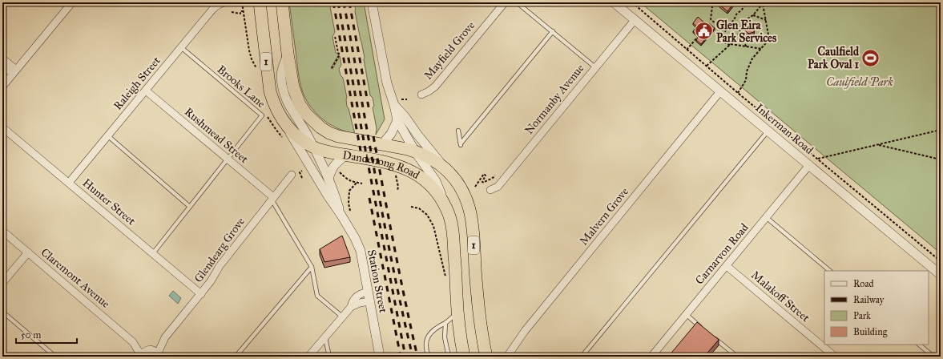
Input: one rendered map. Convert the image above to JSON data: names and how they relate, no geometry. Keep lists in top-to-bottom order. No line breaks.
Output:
{"streets":{"highway":["1","Dandenong Road"],"street":["Mayfield Grove","Raleigh Street","Normanby Avenue","Inkerman Road","Rushmead Street","Hunter Street","Malvern Grove","Glendearg Grove","Carnarvon Road","Claremont Avenue","Station Street","Malakoff Street"],"lane":["Brooks Lane"]},"crossings":[["Raleigh Street","Brooks Lane"],["Raleigh Street","Rushmead Street"],["Raleigh Street","Hunter Street"],["Brooks Lane","Rushmead Street"],["Normanby Avenue","Inkerman Road"],["Inkerman Road","Malvern Grove"],["Inkerman Road","Carnarvon Road"],["Rushmead Street","Glendearg Grove"],["Dandenong Road","Station Street"],["Hunter Street","Glendearg Grove"],["Glendearg Grove","Claremont Avenue"],["Carnarvon Road","Malakoff Street"]],"parks":["Caulfield Park"],"places":{"public building":["Glen Eira Park Services"],"sports":["Caulfield Park Oval 1"]},"legend":["Road","Railway","Park","Building"],"scale_bar":"50 m"}
